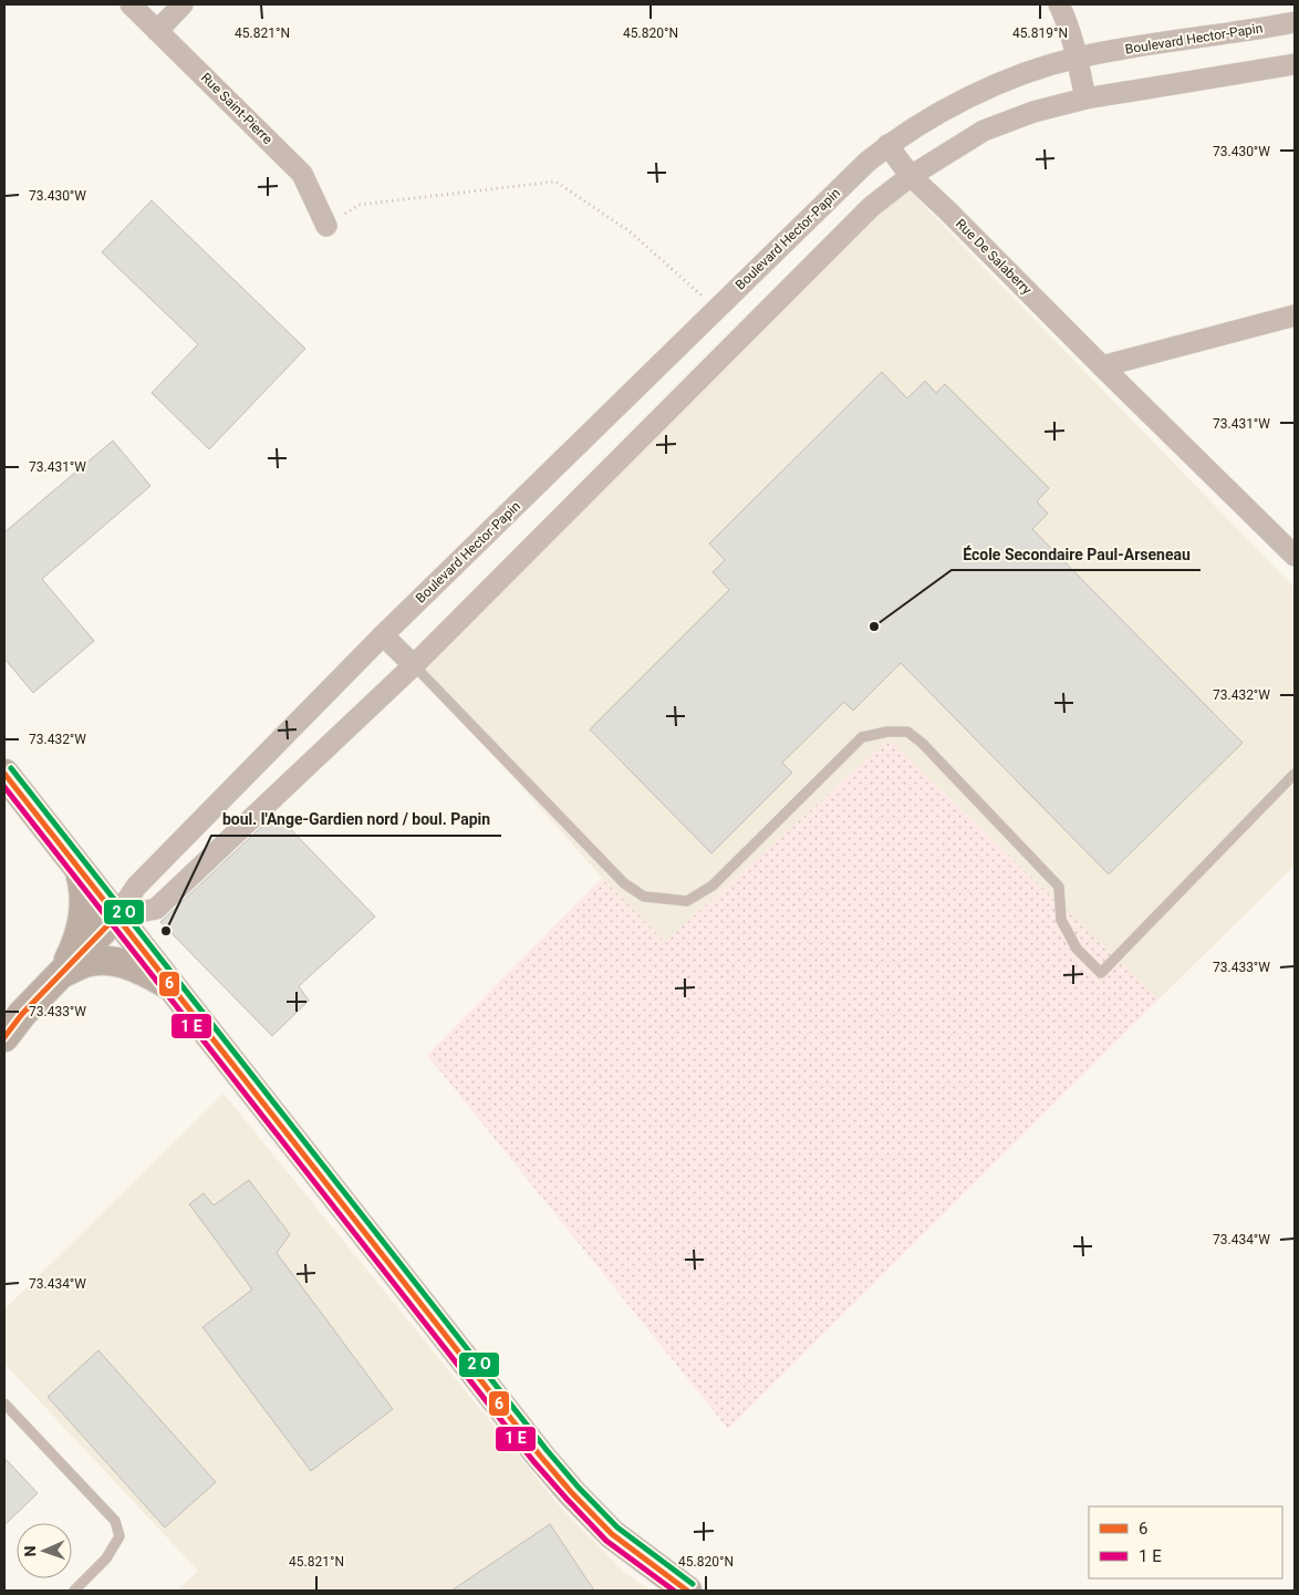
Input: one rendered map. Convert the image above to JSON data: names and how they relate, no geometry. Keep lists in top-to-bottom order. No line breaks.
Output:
{"streets":{"main road":["Boulevard Hector-Papin"],"street":["Rue Saint-Pierre","Rue De Salaberry"]},"crossings":[["Boulevard Hector-Papin","Rue De Salaberry"]],"places":["École Secondaire Paul-Arseneau","boul. l'Ange-Gardien nord / boul. Papin"],"lines":["transit line 6"],"legend":["6","1 E"],"north":"left","coordinates":["45.821°N","45.820°N","45.819°N","73.430°W","73.431°W","73.432°W","73.433°W","73.434°W"]}
